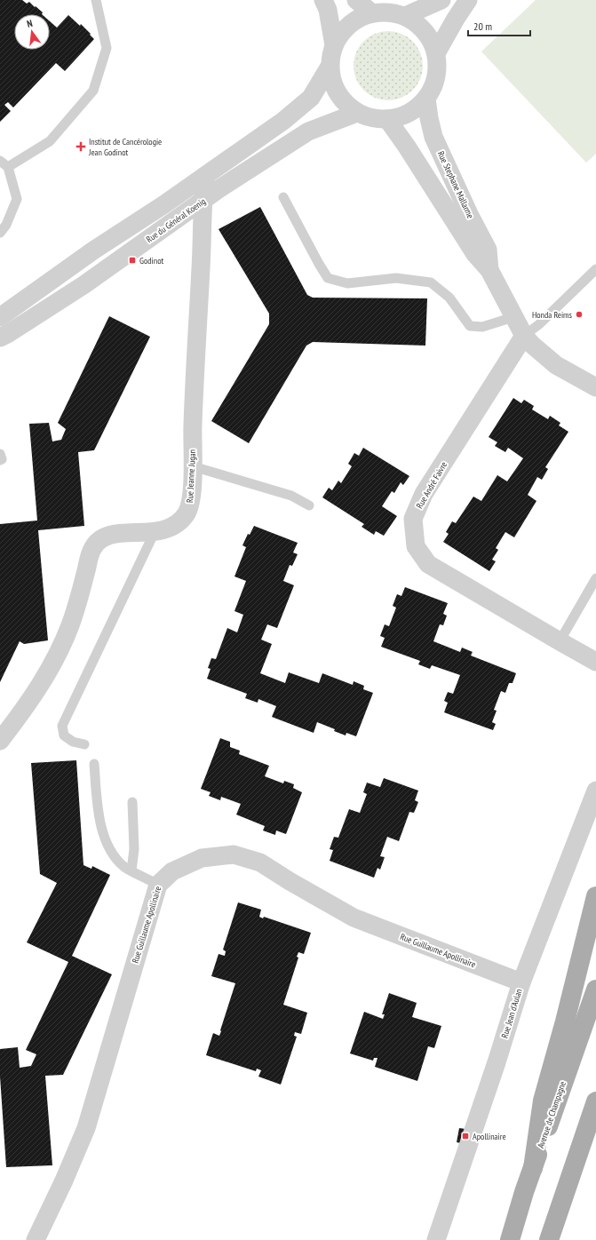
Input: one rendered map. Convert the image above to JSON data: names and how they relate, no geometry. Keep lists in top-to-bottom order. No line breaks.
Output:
{"streets":{"main road":["Avenue de Champagne"],"street":["Rue Stephane Mallarme","Rue du Général Koenig","Rue Jeanne Jugan","Rue André Faivre","Rue Guillaume Apollinaire","Rue Jean d'Aulan"]},"crossings":[["Rue Stephane Mallarme","Rue du Général Koenig"],["Rue Stephane Mallarme","Rue André Faivre"],["Rue du Général Koenig","Rue Jeanne Jugan"],["Rue Guillaume Apollinaire","Rue Jean d'Aulan"]],"places":{"health":["Institut de Cancérologie Jean Godinot"],"transit":["Godinot","Apollinaire"],"other":["Honda Reims"]},"scale_bar":"20 m","north":"top"}
